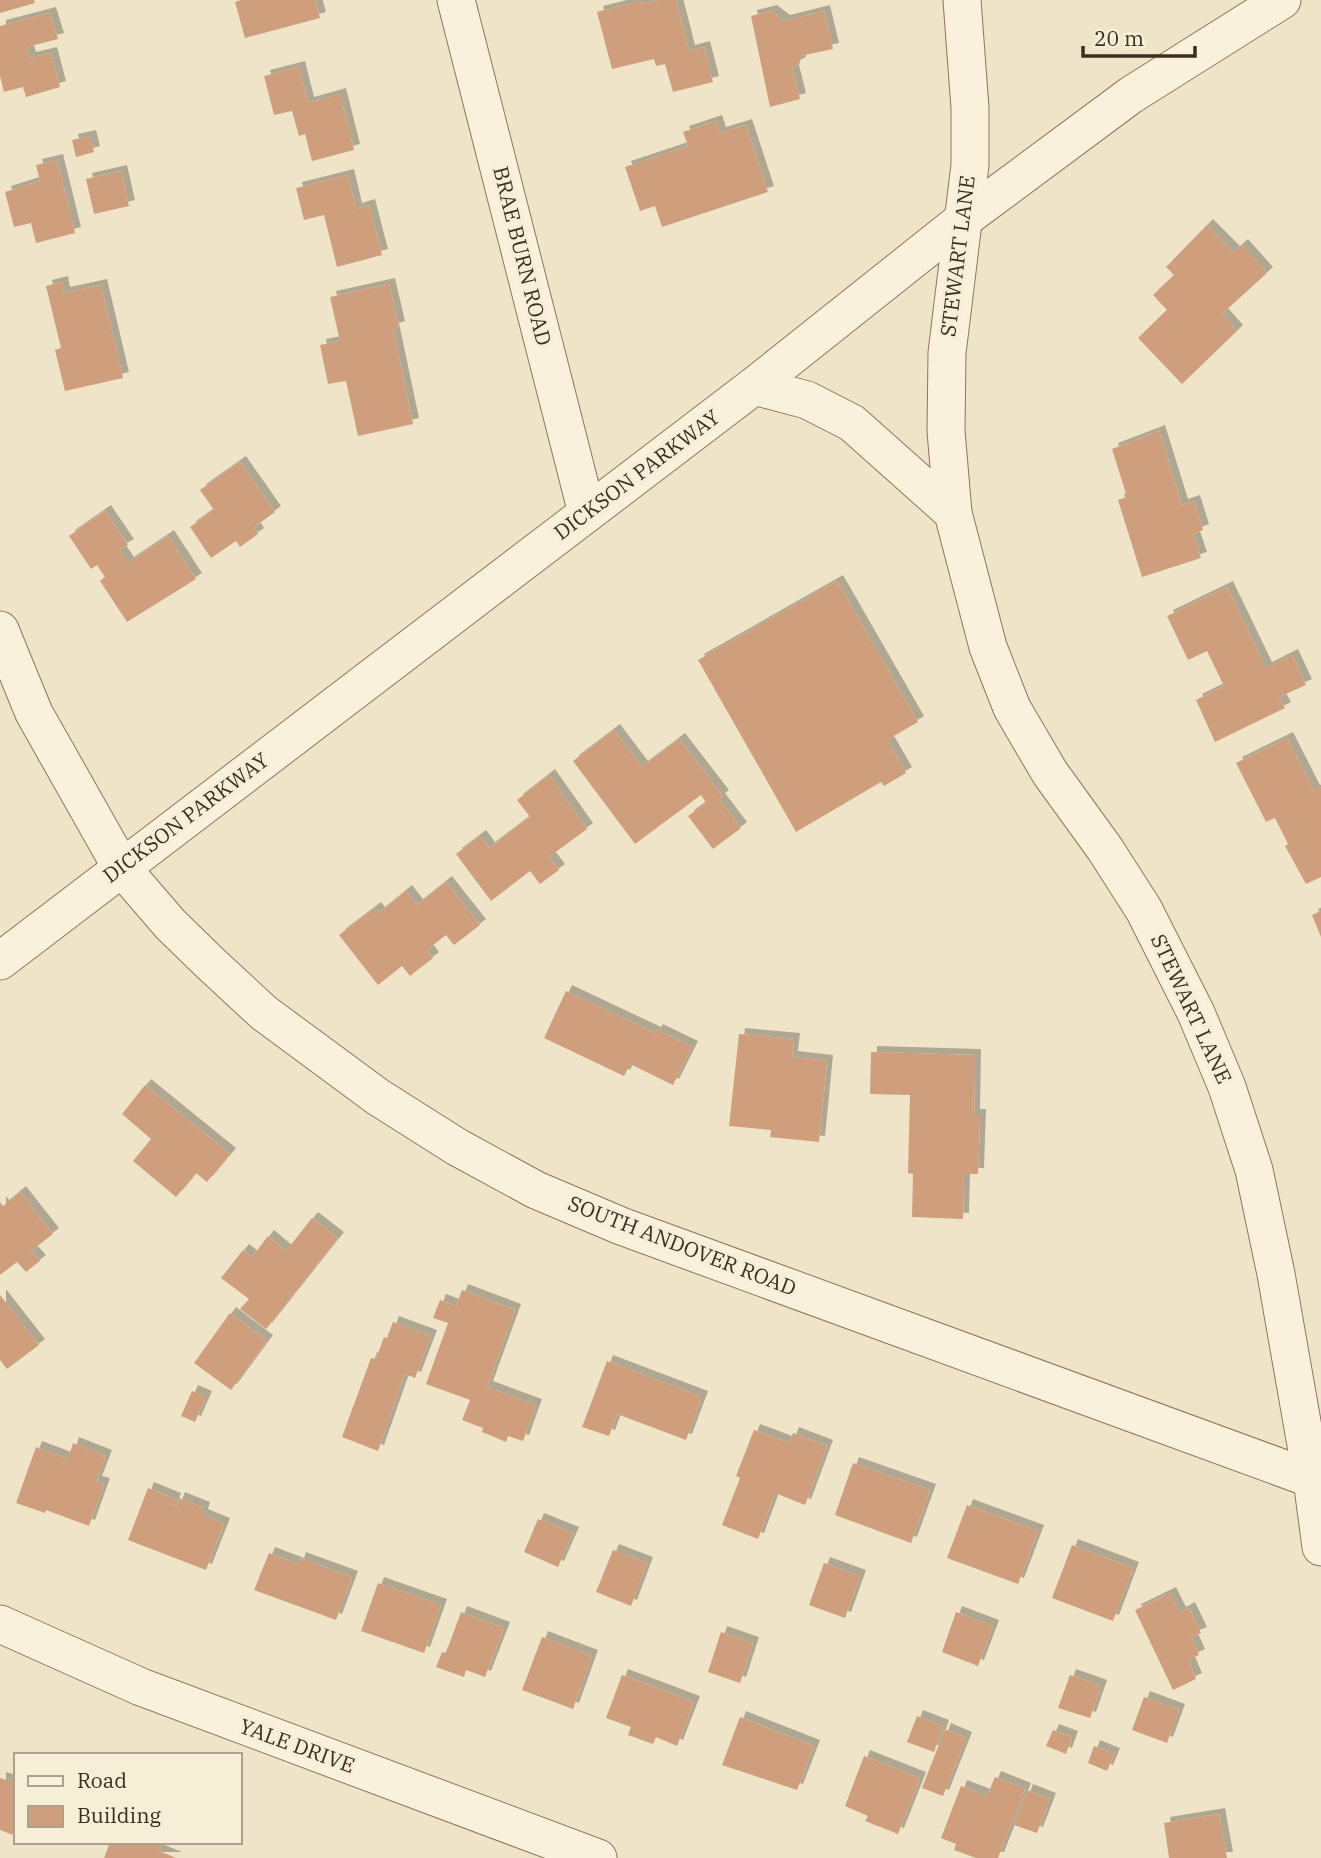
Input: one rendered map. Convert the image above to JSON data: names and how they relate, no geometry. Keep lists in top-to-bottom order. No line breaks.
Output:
{"streets":{"street":["BRAE BURN ROAD","STEWART LANE","DICKSON PARKWAY","SOUTH ANDOVER ROAD","YALE DRIVE"]},"crossings":[["BRAE BURN ROAD","DICKSON PARKWAY"],["STEWART LANE","DICKSON PARKWAY"],["STEWART LANE","SOUTH ANDOVER ROAD"],["DICKSON PARKWAY","SOUTH ANDOVER ROAD"]],"legend":["Road","Building"],"scale_bar":"20 m"}
